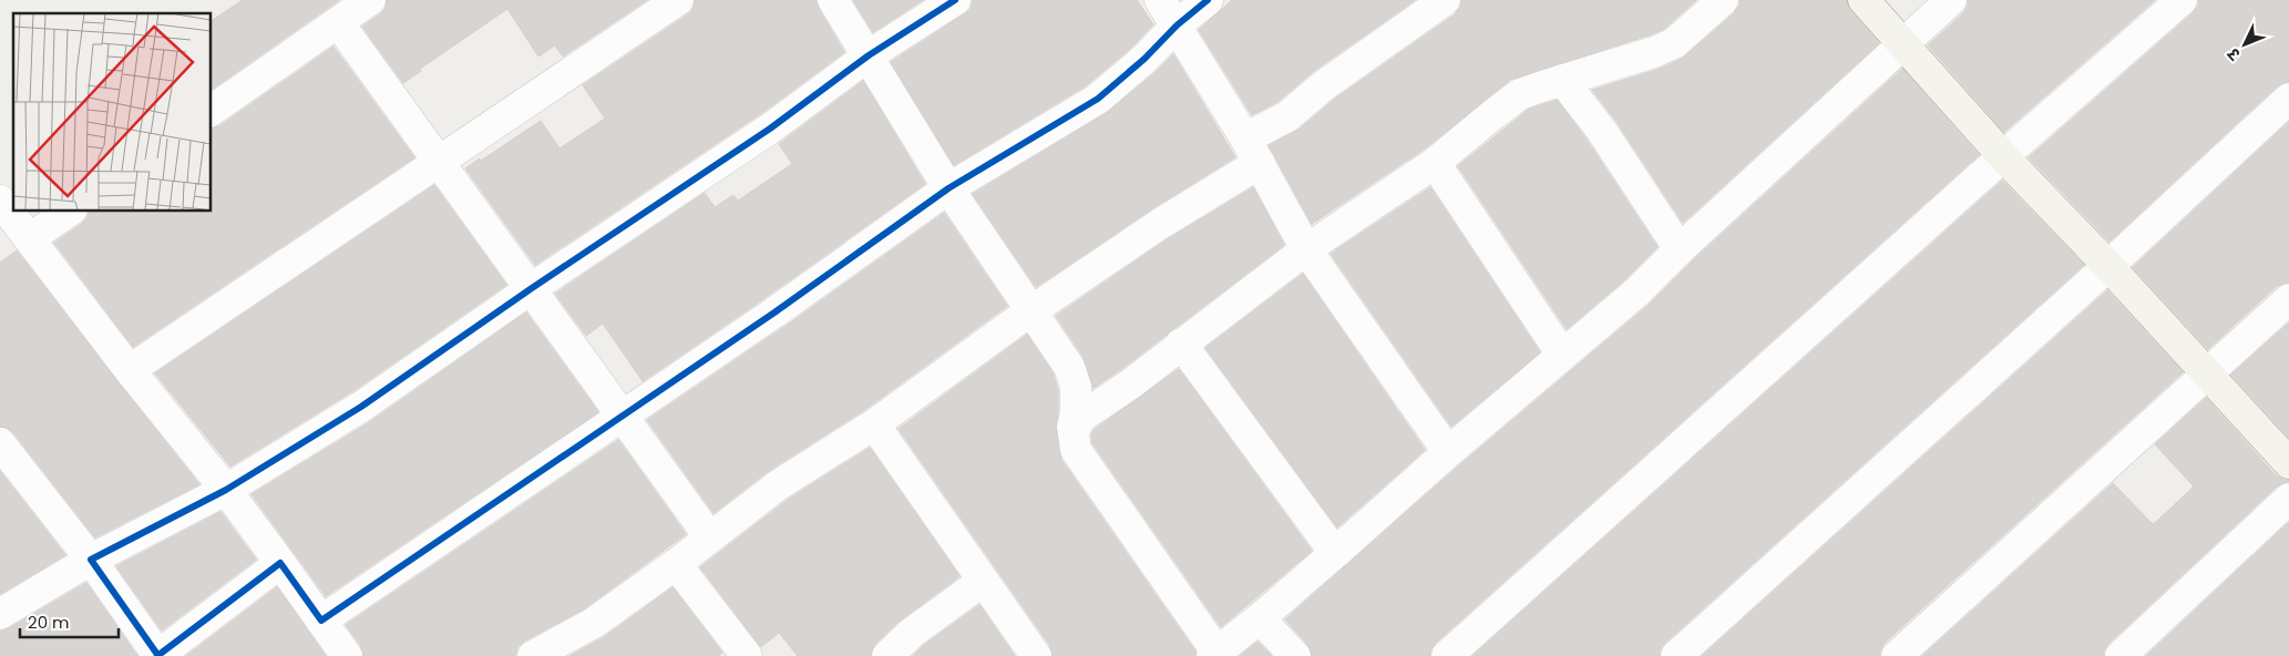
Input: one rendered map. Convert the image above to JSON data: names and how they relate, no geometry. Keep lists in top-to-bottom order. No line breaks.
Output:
{"scale_bar":"20 m","north":"bottom left"}
